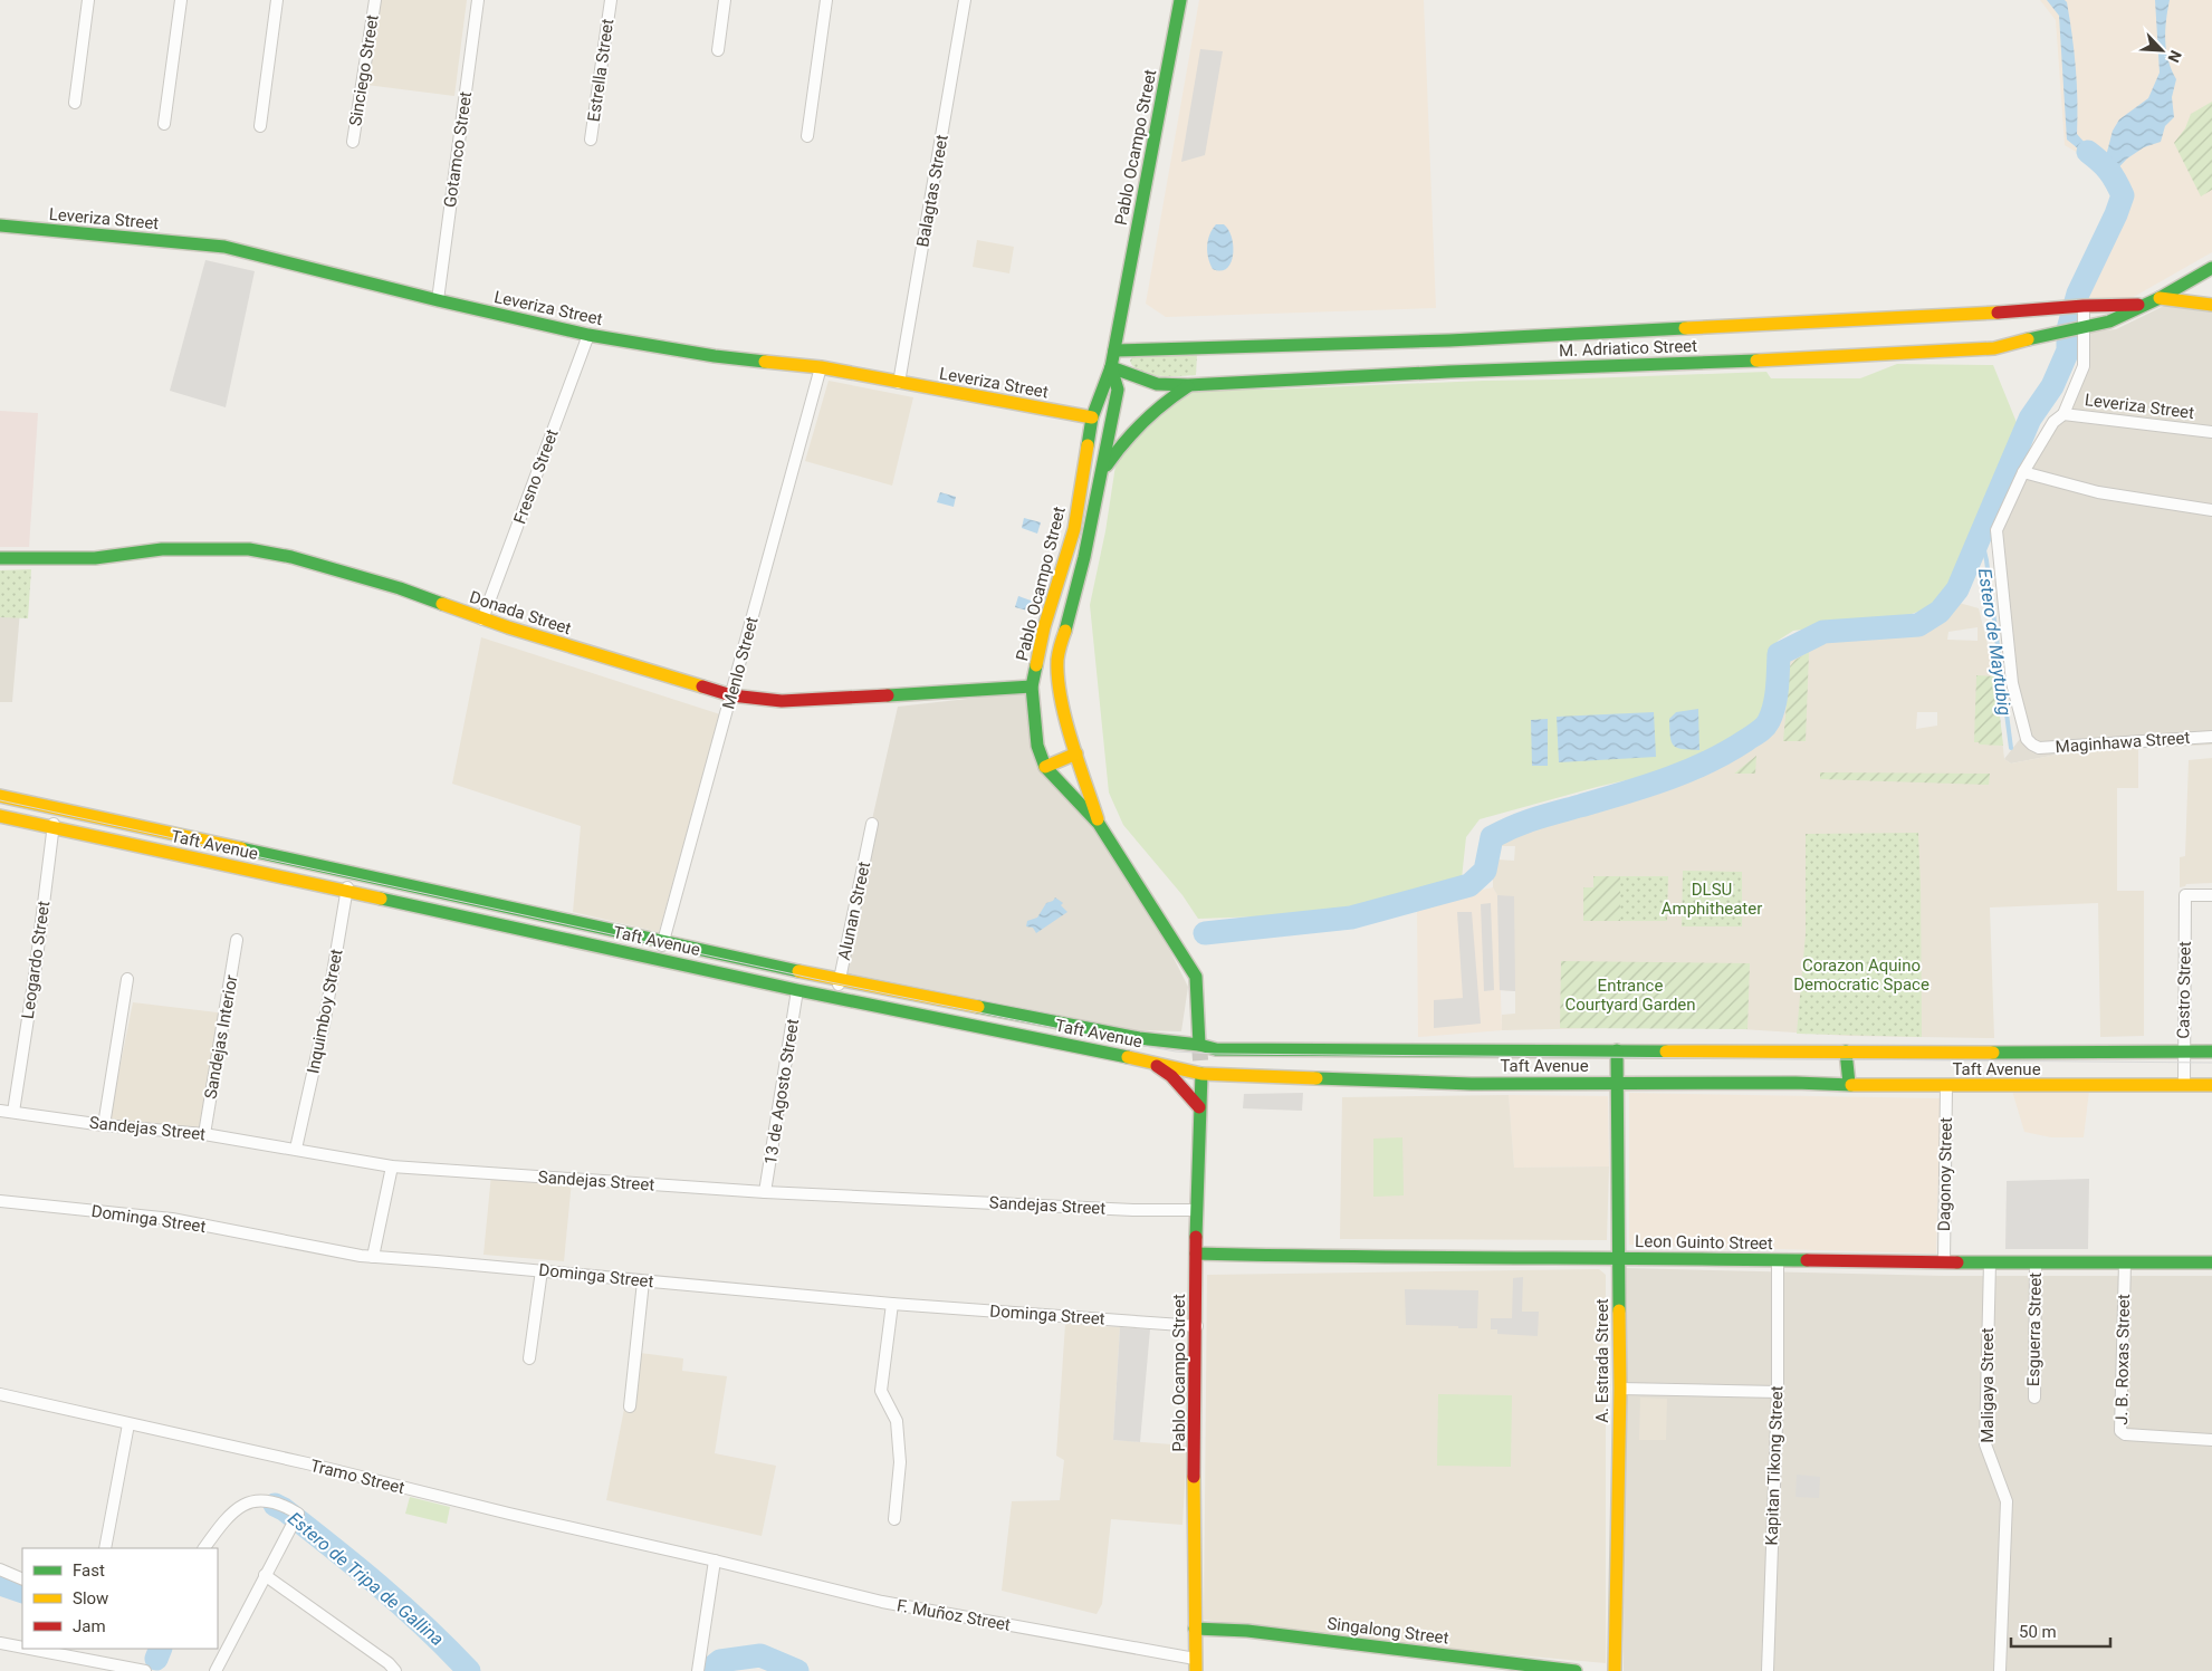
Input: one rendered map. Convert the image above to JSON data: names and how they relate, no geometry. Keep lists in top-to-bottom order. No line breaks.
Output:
{"streets":{"main road":["Pablo Ocampo Street","Leveriza Street","M. Adriatico Street","Donada Street","Taft Avenue","Leon Guinto Street","A. Estrada Street","Singalong Street"],"street":["Sinciego Street","Estrella Street","Gotamco Street","Balagtas Street","Fresno Street","Menlo Street","Maginhawa Street","Alunan Street","Leogardo Street","Castro Street","Inquimboy Street","Sandejas Interior","13 de Agosto Street","Sandejas Street","Dagonoy Street","Dominga Street","Esguerra Street","J. B. Roxas Street","Maligaya Street","Kapitan Tikong Street","Tramo Street","F. Muñoz Street"]},"crossings":[["Pablo Ocampo Street","Leveriza Street"],["Pablo Ocampo Street","M. Adriatico Street"],["Pablo Ocampo Street","Donada Street"],["Pablo Ocampo Street","Taft Avenue"],["Pablo Ocampo Street","Sandejas Street"],["Pablo Ocampo Street","Dominga Street"],["Pablo Ocampo Street","Leon Guinto Street"],["Pablo Ocampo Street","F. Muñoz Street"],["Pablo Ocampo Street","Singalong Street"],["Gotamco Street","Leveriza Street"],["Balagtas Street","Leveriza Street"],["Leveriza Street","Fresno Street"],["Leveriza Street","Menlo Street"],["Leveriza Street","Maginhawa Street"],["M. Adriatico Street","Maginhawa Street"],["Fresno Street","Donada Street"],["Donada Street","Menlo Street"],["Menlo Street","Taft Avenue"],["Taft Avenue","Alunan Street"],["Taft Avenue","Leogardo Street"],["Taft Avenue","Castro Street"],["Taft Avenue","Inquimboy Street"],["Taft Avenue","13 de Agosto Street"],["Taft Avenue","Dagonoy Street"],["Taft Avenue","A. Estrada Street"],["Leogardo Street","Sandejas Street"],["Inquimboy Street","Sandejas Street"],["Sandejas Interior","Sandejas Street"],["13 de Agosto Street","Sandejas Street"],["Dagonoy Street","Leon Guinto Street"],["Leon Guinto Street","Esguerra Street"],["Leon Guinto Street","J. B. Roxas Street"],["Leon Guinto Street","A. Estrada Street"],["Leon Guinto Street","Maligaya Street"],["Leon Guinto Street","Kapitan Tikong Street"],["Tramo Street","F. Muñoz Street"]],"water":["Estero de Maytubig","Estero de Tripa de Gallina"],"parks":["DLSU Amphitheater","Corazon Aquino Democratic Space","Entrance Courtyard Garden"],"legend":["Fast","Slow","Jam"],"scale_bar":"50 m","north":"bottom right"}
